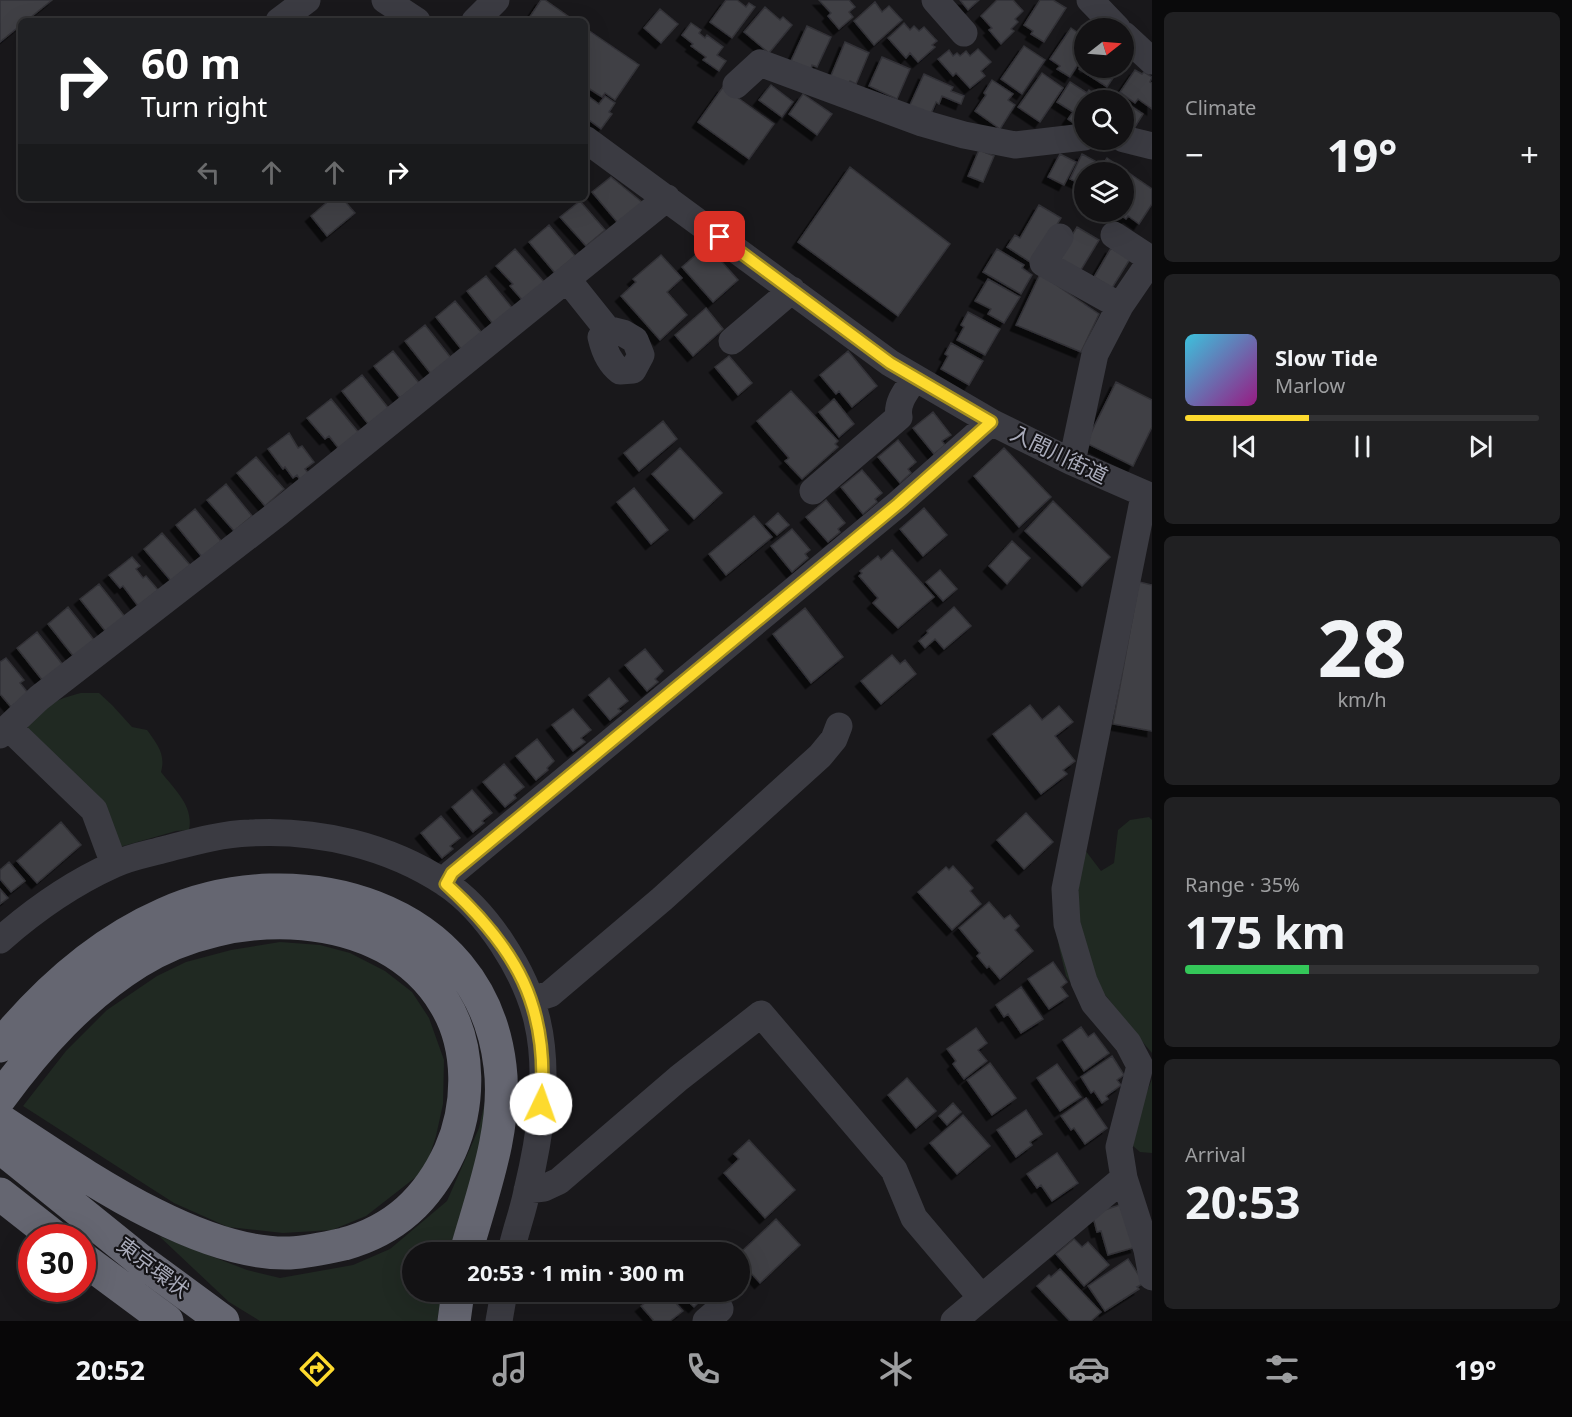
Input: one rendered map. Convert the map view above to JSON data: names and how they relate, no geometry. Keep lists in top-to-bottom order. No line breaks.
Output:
{"streets":{"highway":["東京環状"],"street":["入間川街道"]},"north":"right","page":{"tile":["Climate",["28","km/h"],["Range · 35%","175 km"],["Arrival","20:53"]],"turn":["60 m","Turn right"],"heat":["−","19°","+"],"song":["Slow Tide","Marlow"],"limit":"30","trip":"20:53 · 1 min · 300 m","tabs":["20:52","19°"]}}
